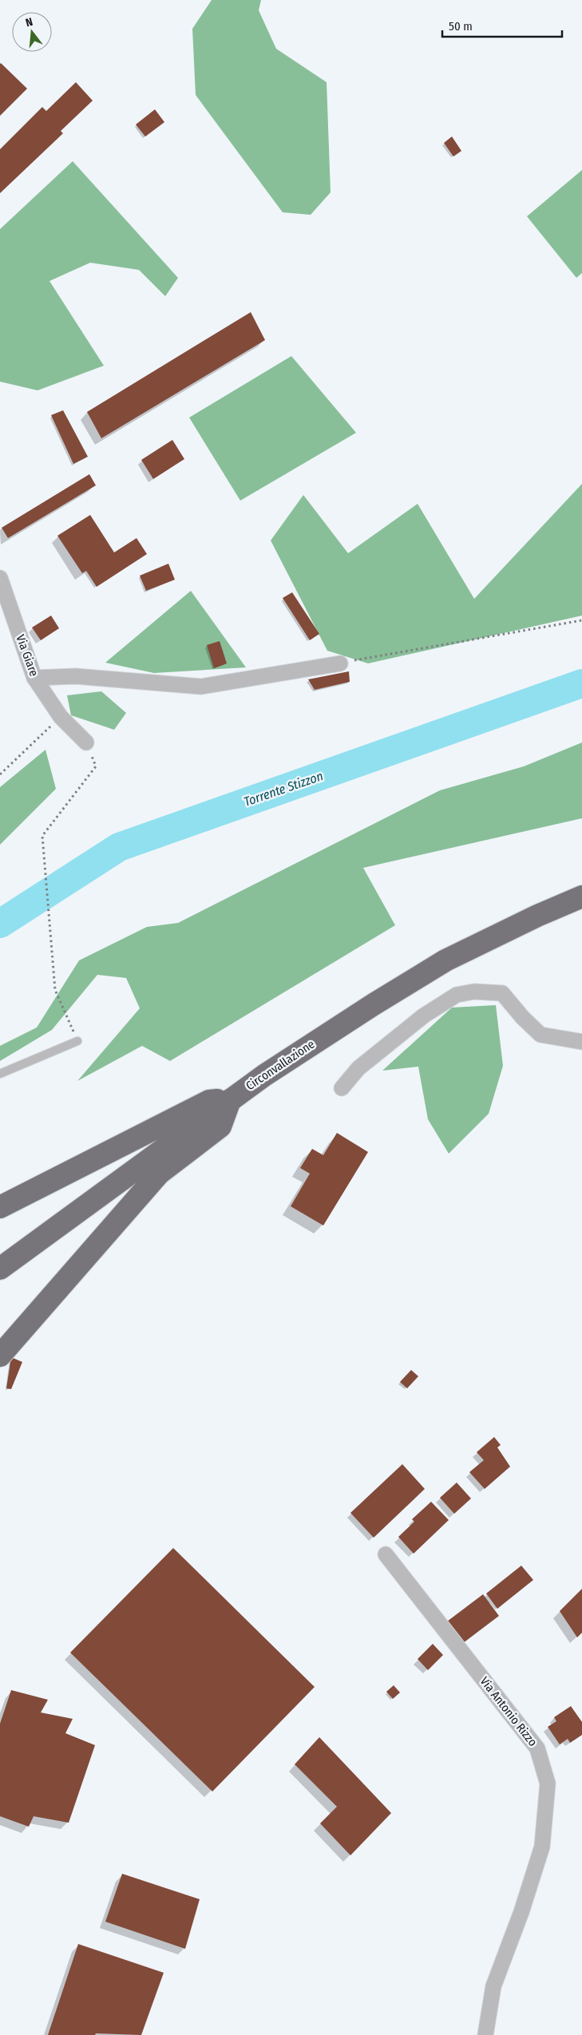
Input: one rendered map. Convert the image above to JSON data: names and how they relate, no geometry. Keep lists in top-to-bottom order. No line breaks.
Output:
{"streets":{"highway":["Circonvallazione"],"street":["Via Giare","Via Antonio Rizzo"]},"water":["Torrente Stizzon"],"scale_bar":"50 m","north":"top"}
